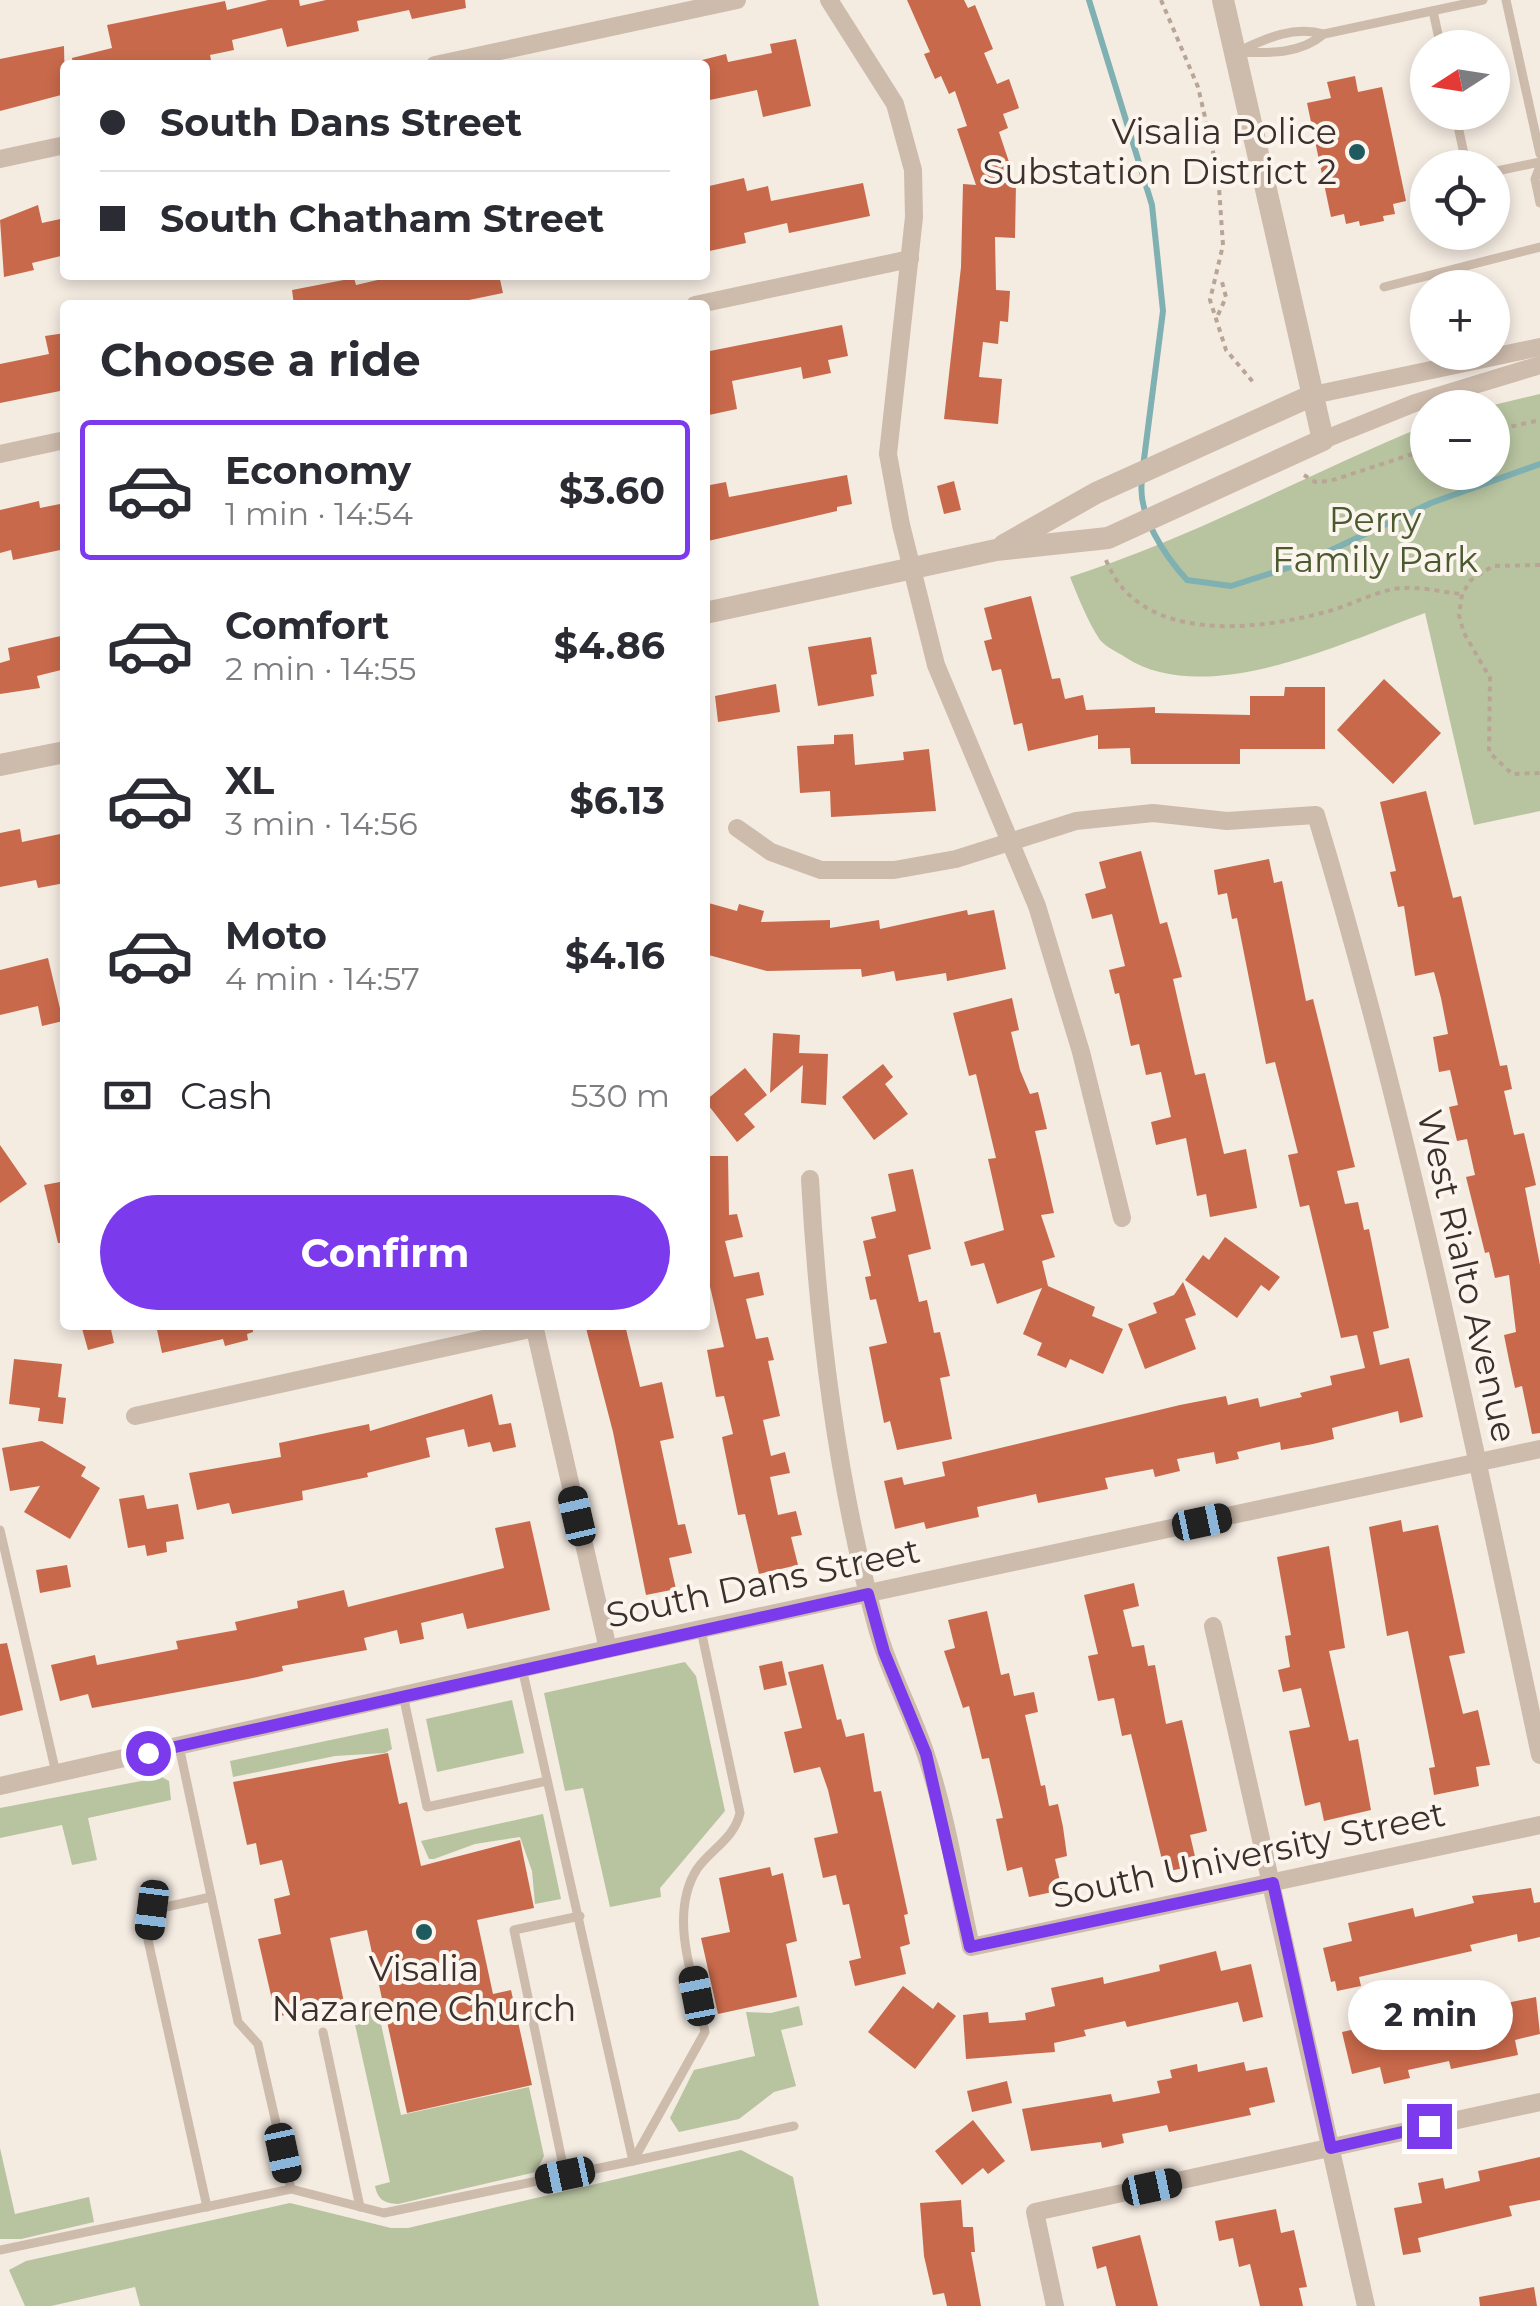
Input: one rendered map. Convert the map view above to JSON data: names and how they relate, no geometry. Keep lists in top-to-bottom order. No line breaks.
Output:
{"streets":{"street":["West Rialto Avenue","South Dans Street","South University Street"]},"crossings":[["West Rialto Avenue","South Dans Street"],["South Dans Street","South University Street"]],"parks":["Perry Family Park"],"places":["Visalia Police Substation District 2","Visalia Nazarene Church"],"north":"left","page":{"map_buttons":["+","−"],"banner":["South Dans Street","South Chatham Street"],"heading":"Choose a ride","list":[{"name":"Economy","note":"1 min · 14:54","value":"$3.60"},{"name":"Comfort","note":"2 min · 14:55","value":"$4.86"},{"name":"XL","note":"3 min · 14:56","value":"$6.13"},{"name":"Moto","note":"4 min · 14:57","value":"$4.16"}],"pay":["Cash","530 m"],"buttons":"Confirm","bubble":"2 min"}}
